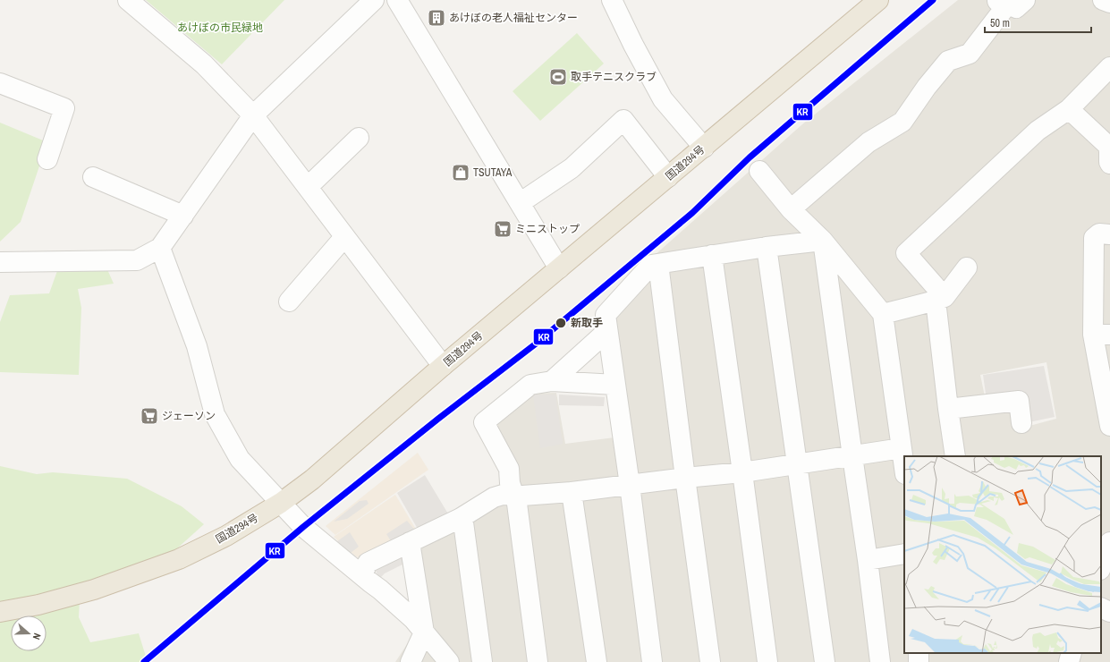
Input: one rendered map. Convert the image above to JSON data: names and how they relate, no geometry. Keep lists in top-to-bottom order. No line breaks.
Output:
{"streets":{"highway":["国道294号"]},"parks":["あけぼの市民緑地"],"places":{"building":["あけぼの老人福祉センター"],"sports":["取手テニスクラブ"],"shop":["TSUTAYA"],"supermarket":["ミニストップ","ジェーソン"],"other":["新取手"]},"lines":["transit line KR"],"scale_bar":"50 m","north":"right"}
